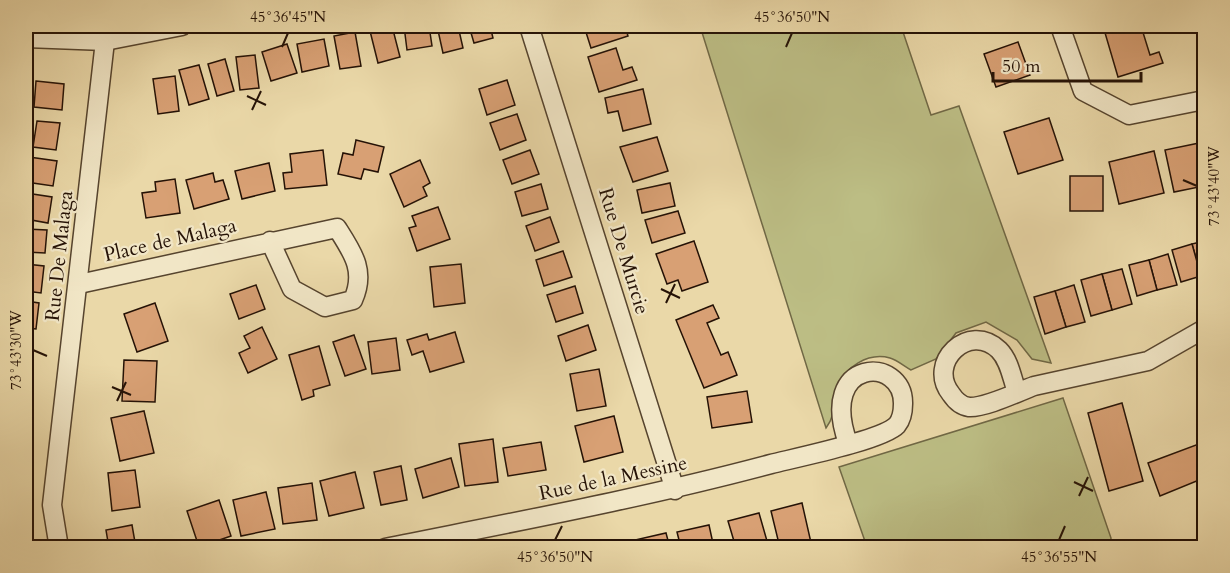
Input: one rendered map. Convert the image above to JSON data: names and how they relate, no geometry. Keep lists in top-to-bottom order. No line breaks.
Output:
{"streets":{"street":["Place de Malaga","Rue De Murcie","Rue De Malaga","Rue de la Messine"]},"crossings":[["Place de Malaga","Rue De Malaga"],["Rue De Murcie","Rue de la Messine"]],"scale_bar":"50 m","coordinates":["45°36'45\"N","45°36'50\"N","73°43'40\"W","73°43'30\"W","45°36'55\"N"]}
